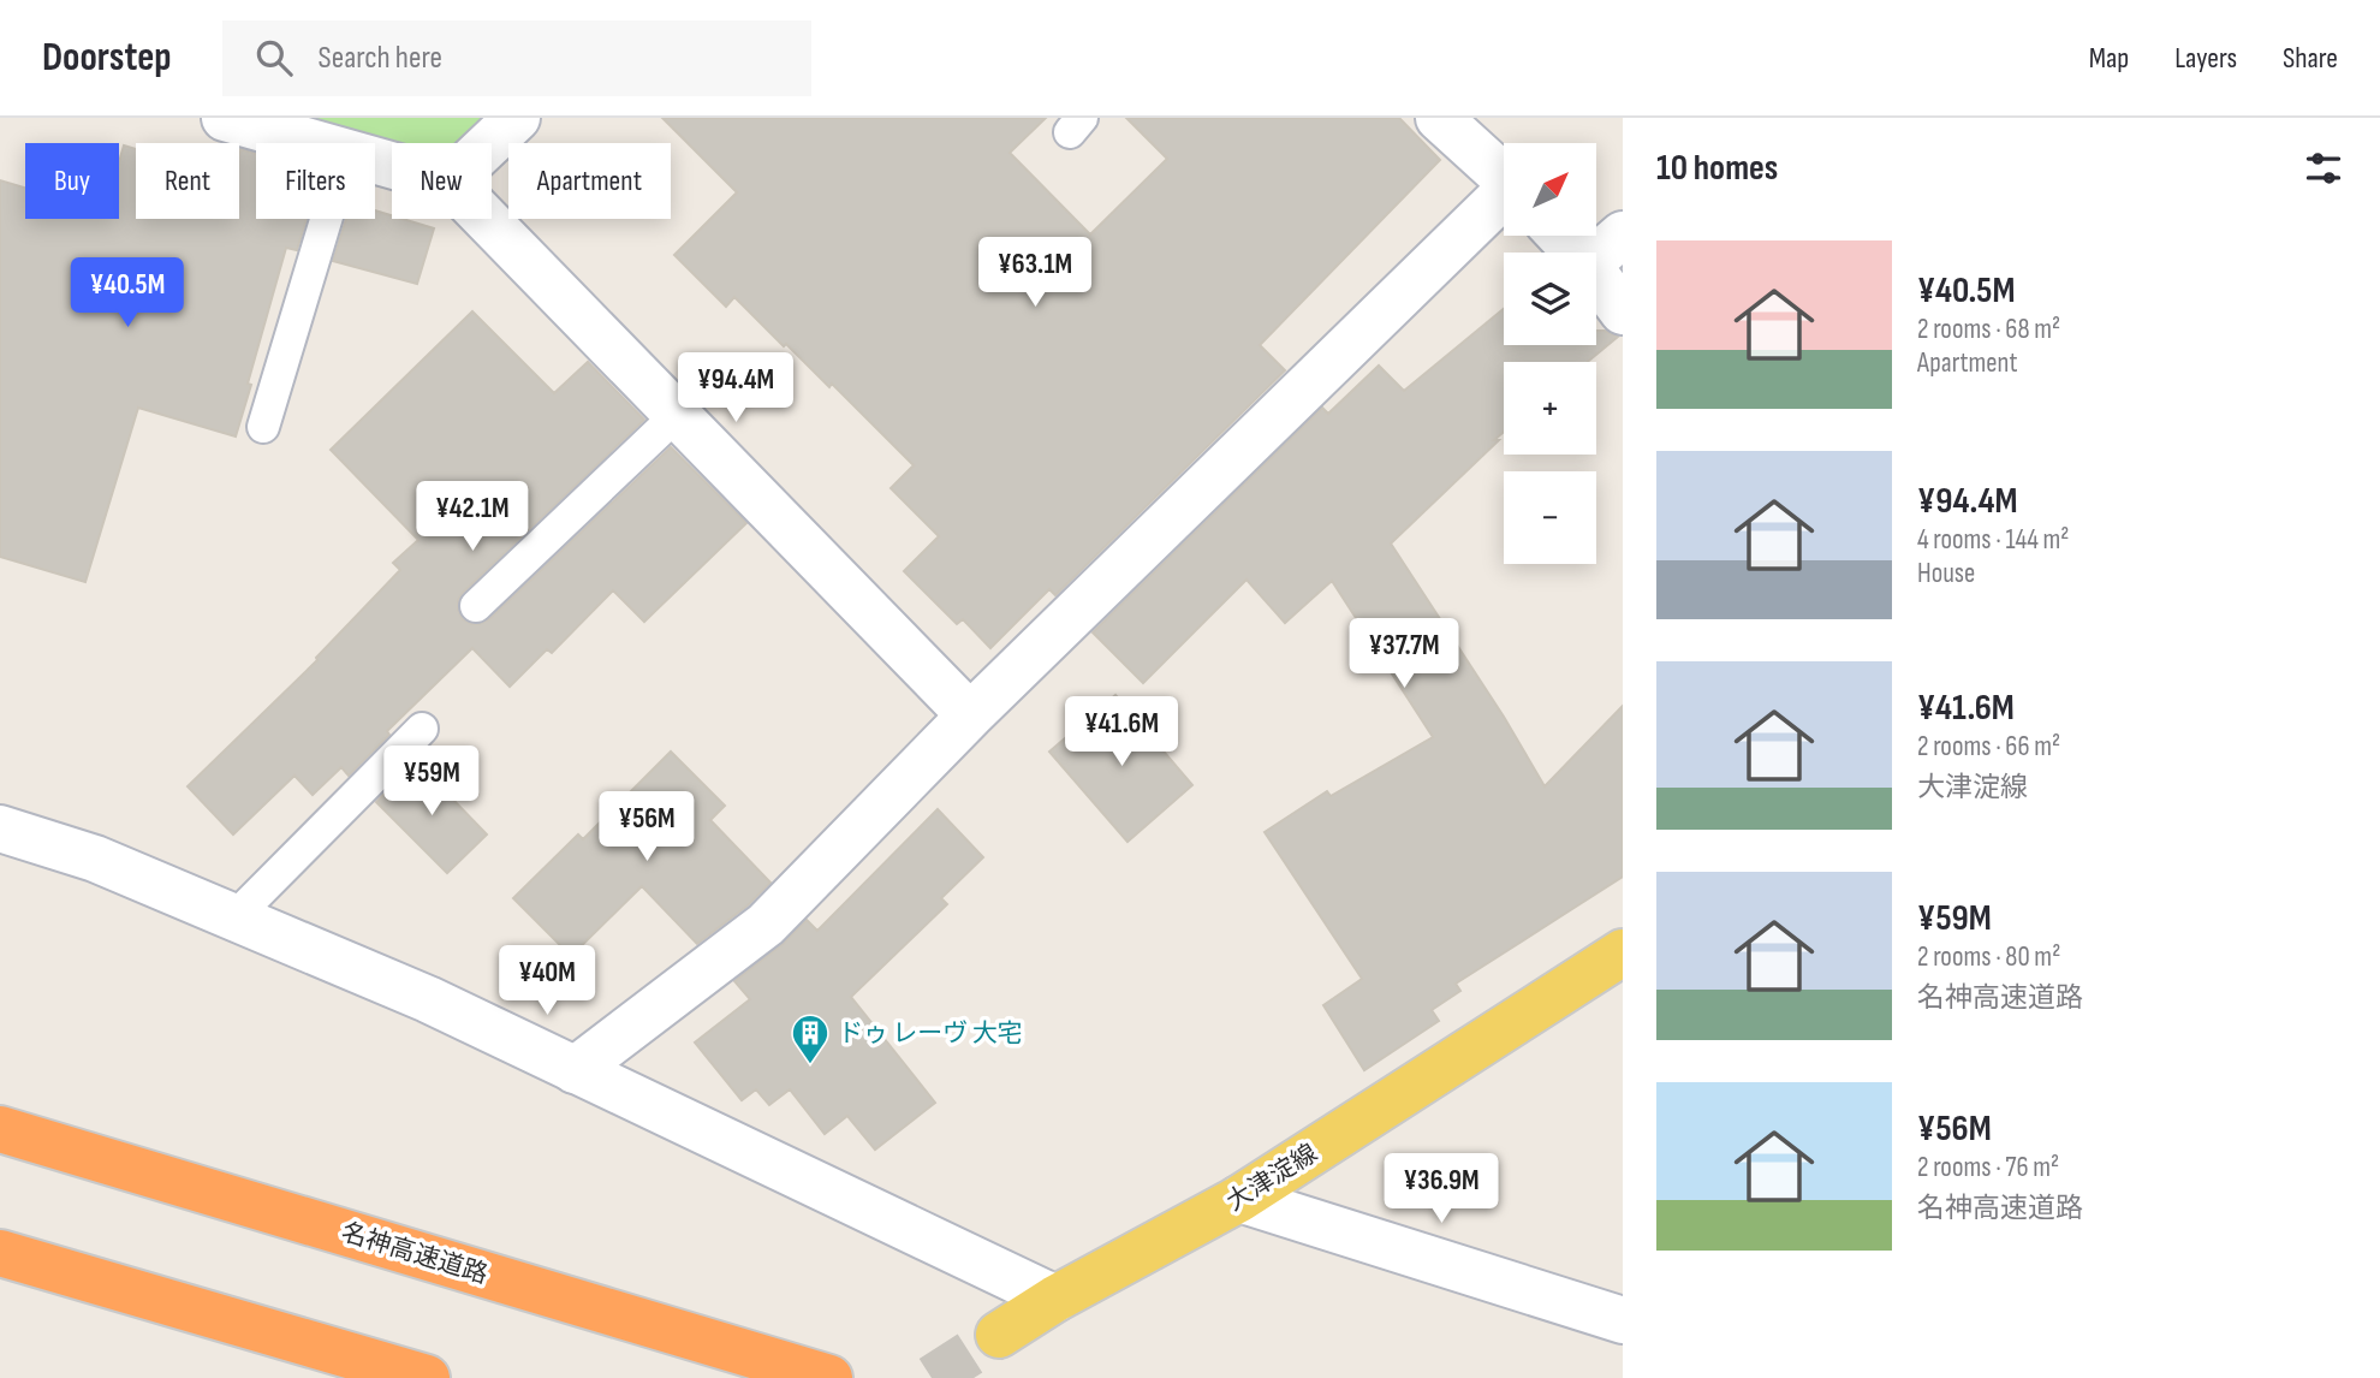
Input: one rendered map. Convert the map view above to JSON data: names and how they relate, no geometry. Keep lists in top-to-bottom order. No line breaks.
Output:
{"streets":{"highway":["名神高速道路"],"main road":["大津淀線"]},"places":{"building":["ドゥ レーヴ 大宅"]},"north":"top right","page":{"header":"Doorstep","search":"Search here","nav":["Map","Layers","Share"],"heading":"10 homes","map_buttons":["+","−"],"chip":["Buy","Rent","Filters","New","Apartment"],"list":[{"name":"¥40.5M","note":"2 rooms · 68 m² · Apartment"},{"name":"¥94.4M","note":"4 rooms · 144 m² · House"},{"name":"¥41.6M","note":"2 rooms · 66 m² · 大津淀線"},{"name":"¥59M","note":"2 rooms · 80 m² · 名神高速道路"},{"name":"¥56M","note":"2 rooms · 76 m² · 名神高速道路"}],"price":["¥63.1M","¥40.5M","¥94.4M","¥42.1M","¥37.7M","¥41.6M","¥59M","¥56M","¥40M","¥36.9M"]}}
